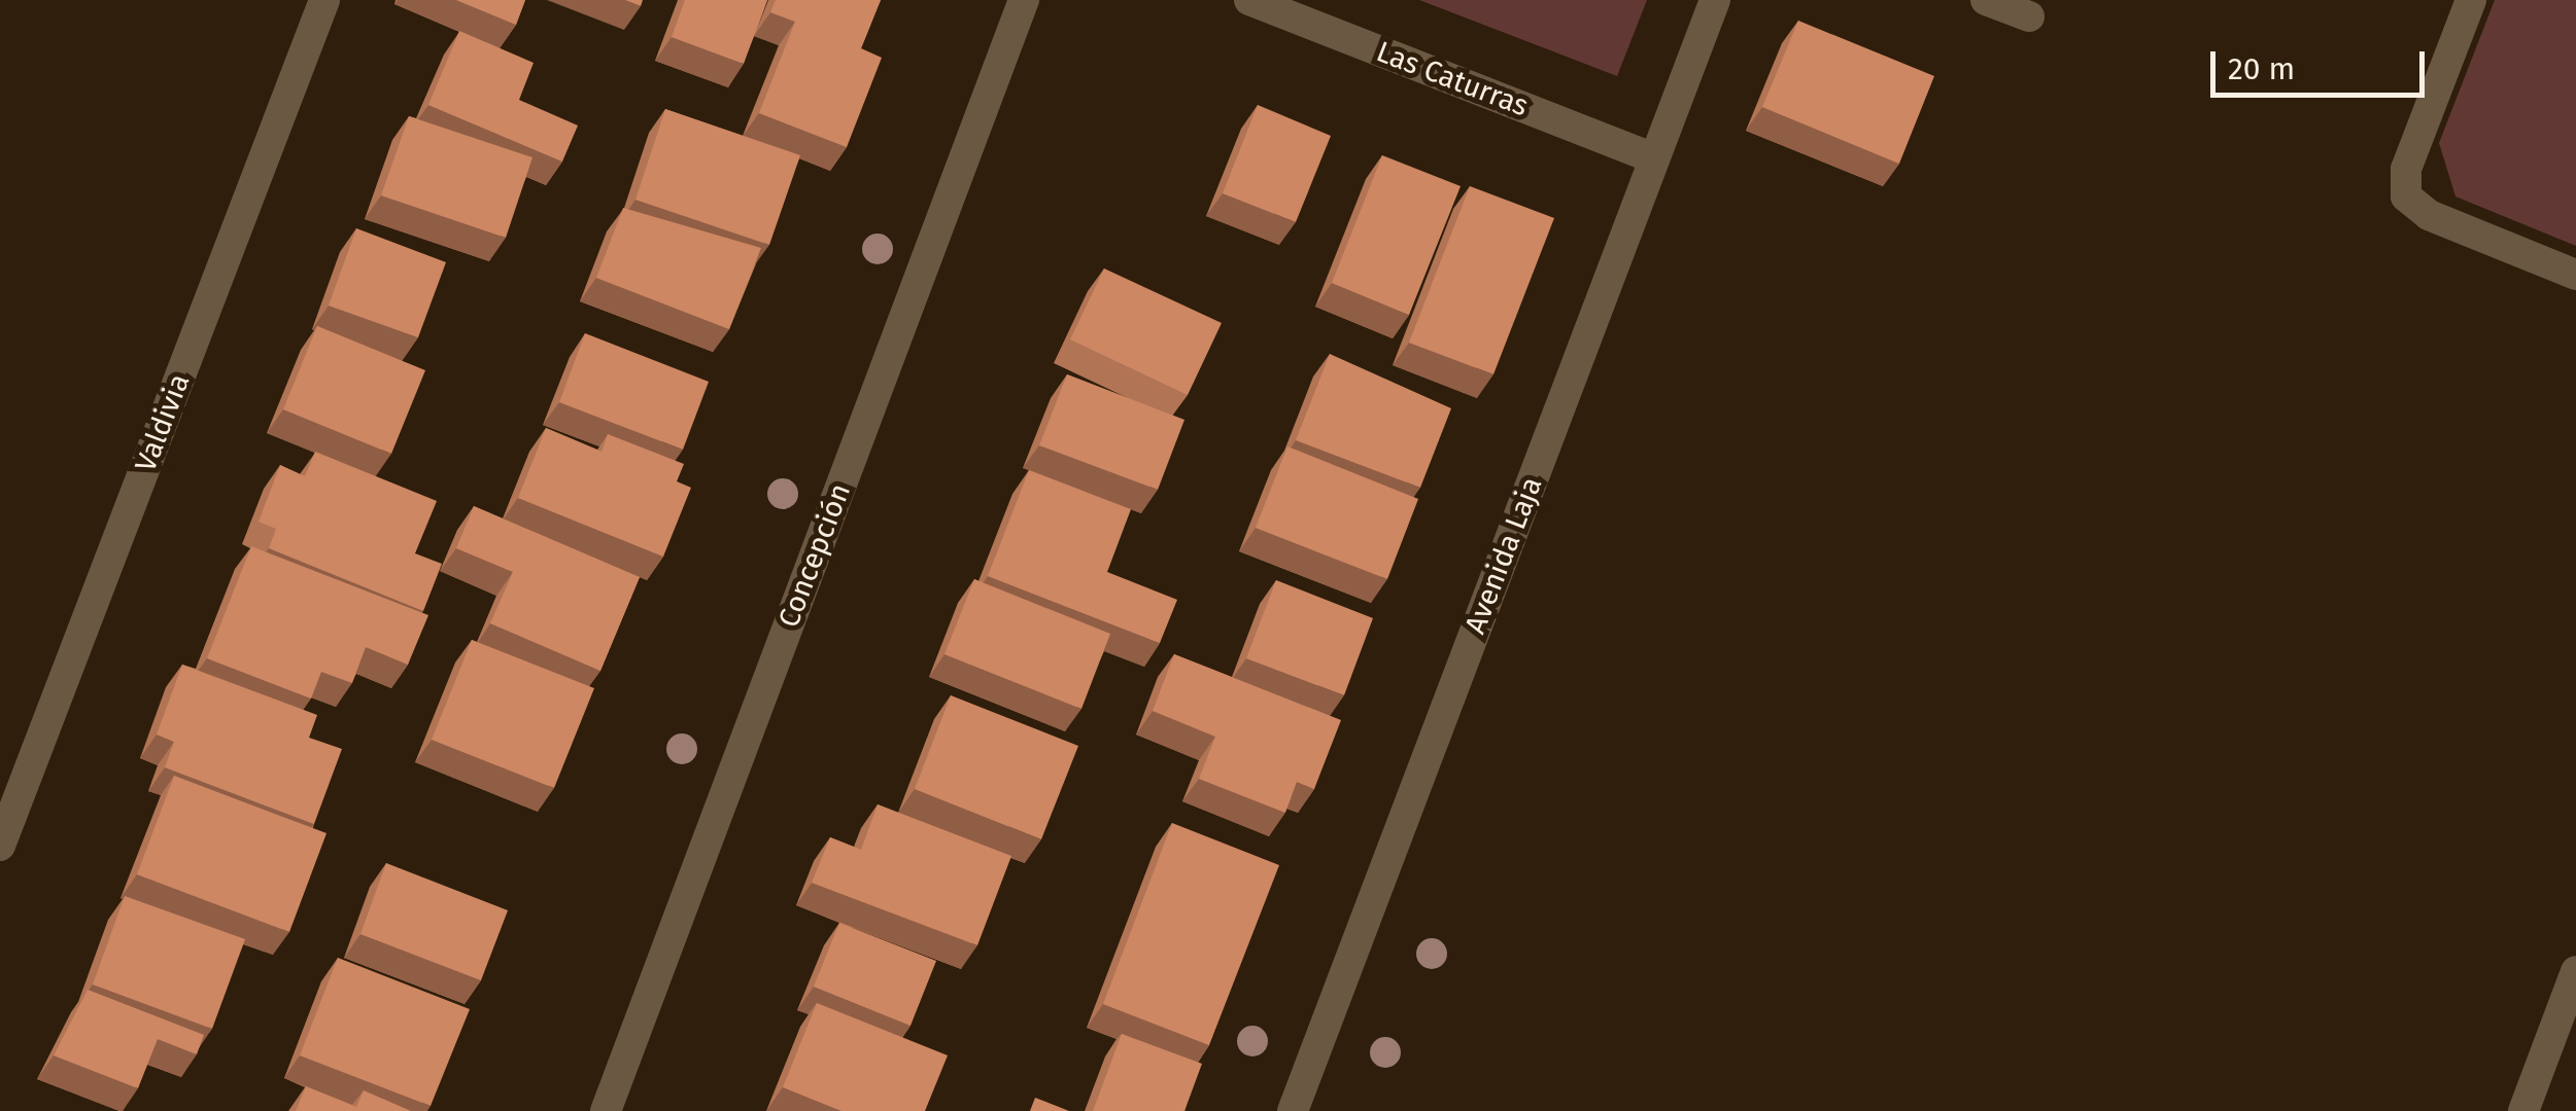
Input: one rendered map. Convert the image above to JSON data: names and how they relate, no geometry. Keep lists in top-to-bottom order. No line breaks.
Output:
{"streets":{"street":["Las Caturras","Valdivia","Concepción","Avenida Laja"]},"crossings":[["Las Caturras","Avenida Laja"]],"scale_bar":"20 m"}
